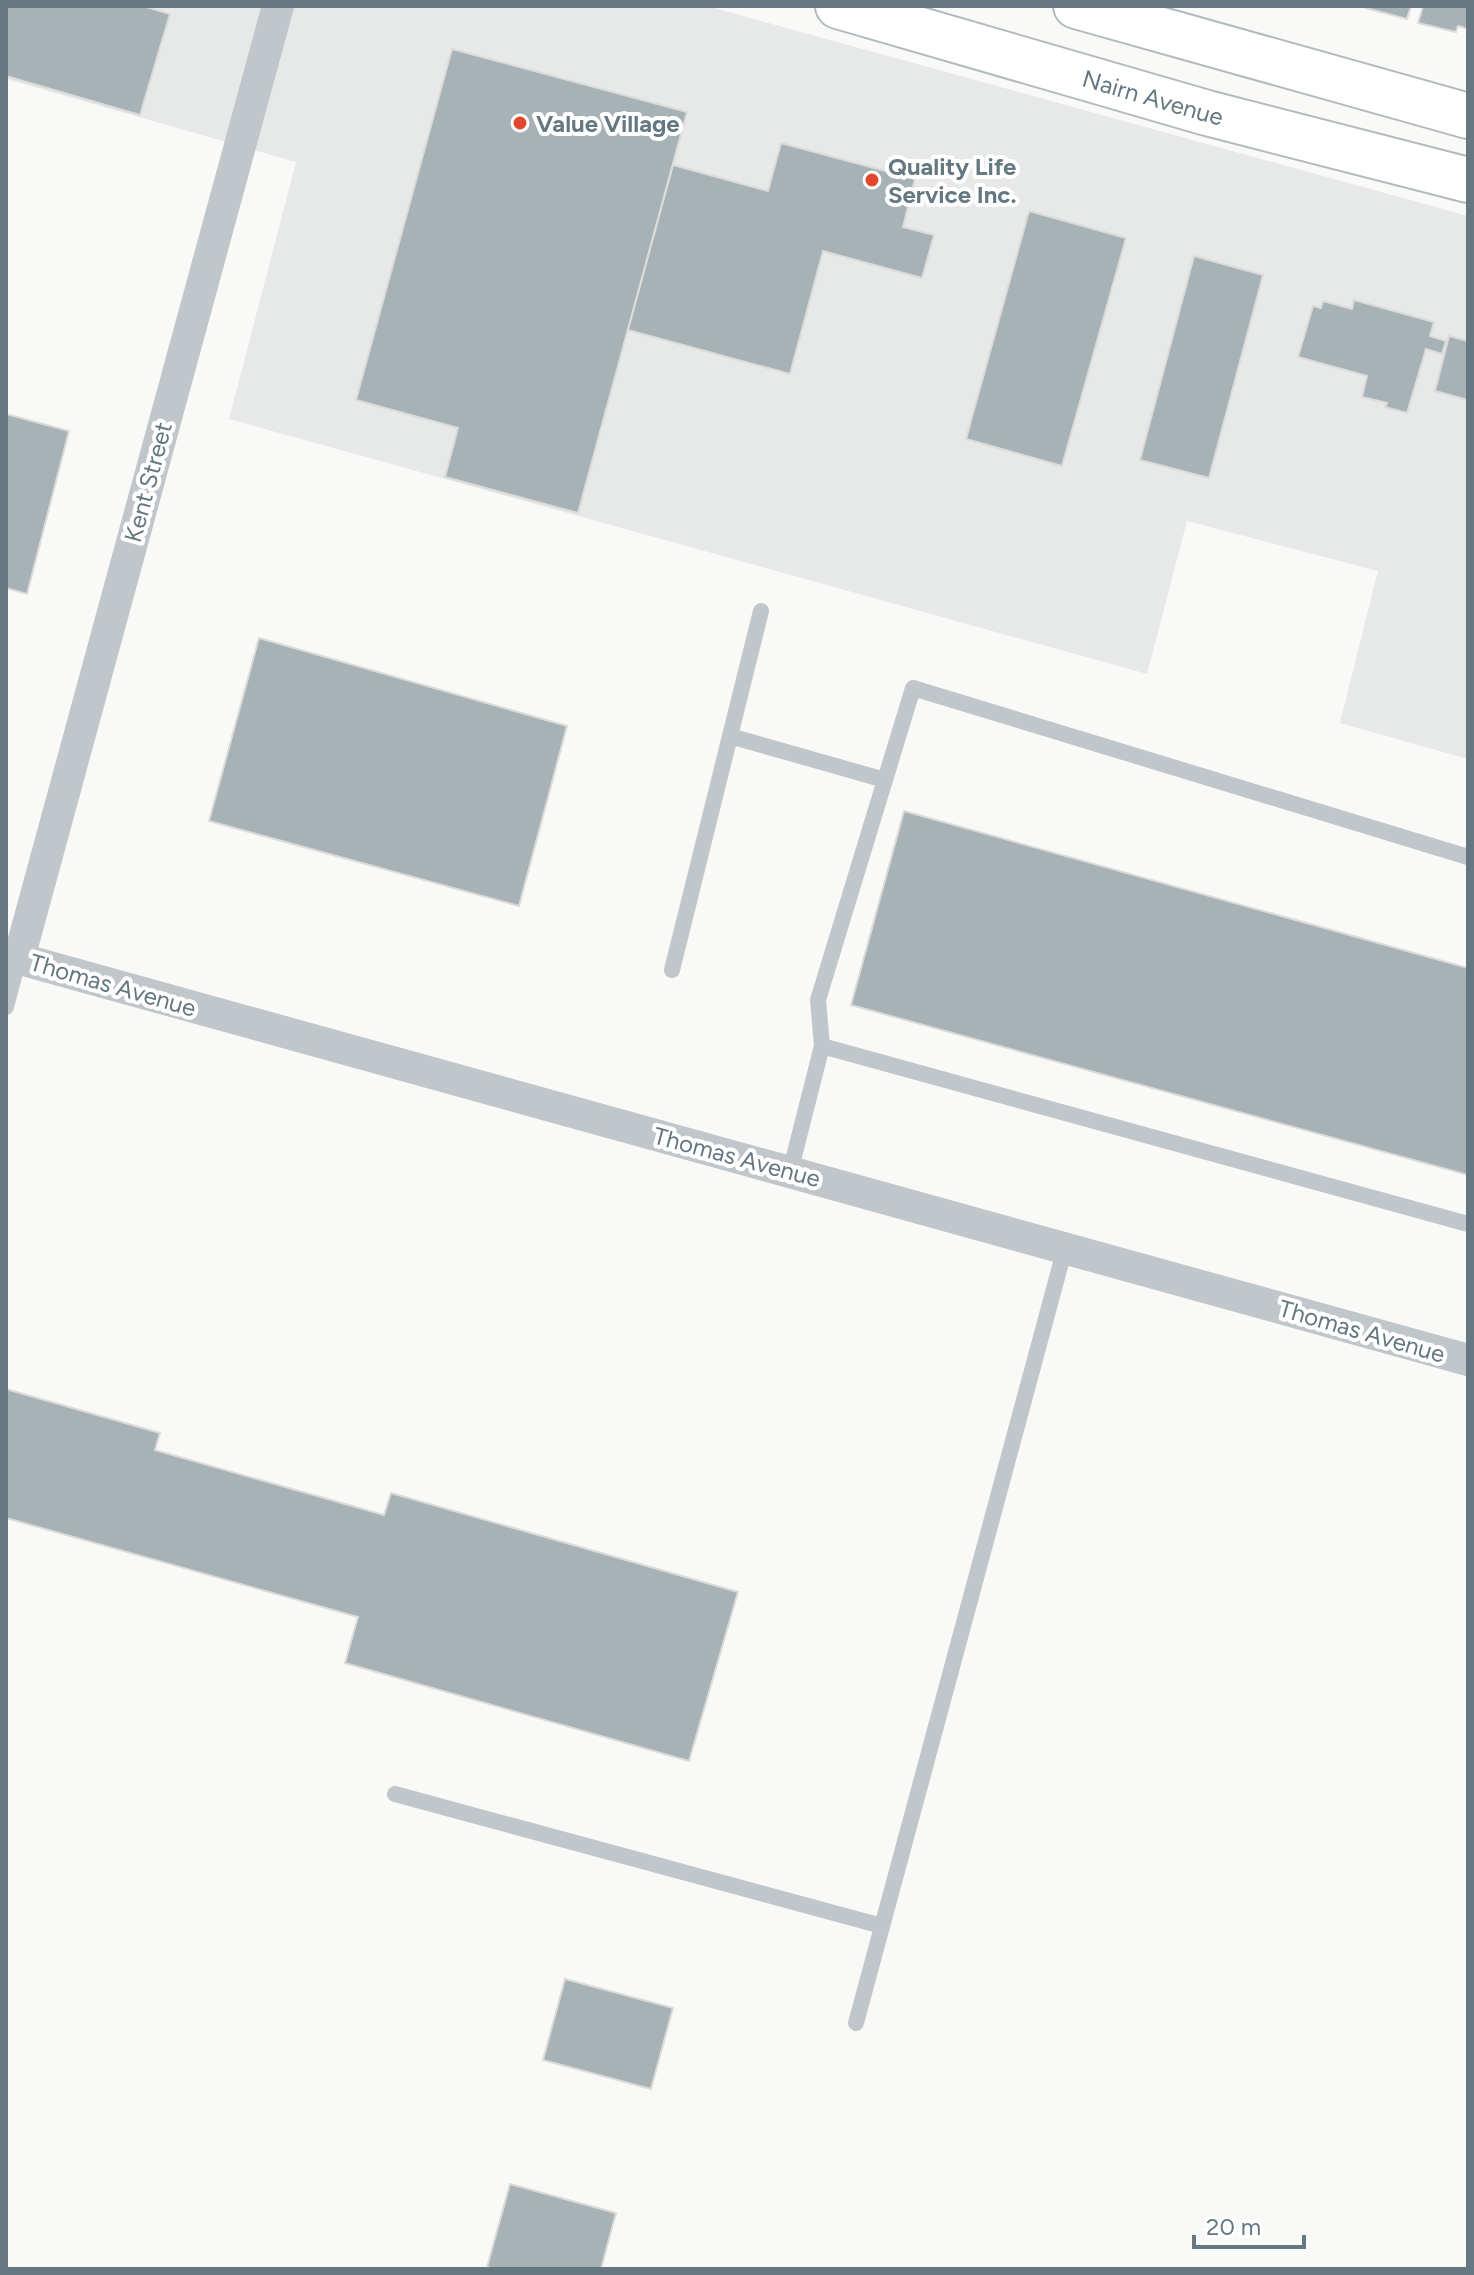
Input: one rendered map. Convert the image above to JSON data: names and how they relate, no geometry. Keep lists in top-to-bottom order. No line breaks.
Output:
{"streets":{"main road":["Nairn Avenue"],"street":["Kent Street","Thomas Avenue"]},"crossings":[["Kent Street","Thomas Avenue"]],"places":["Value Village","Quality Life Service Inc."],"scale_bar":"20 m"}
